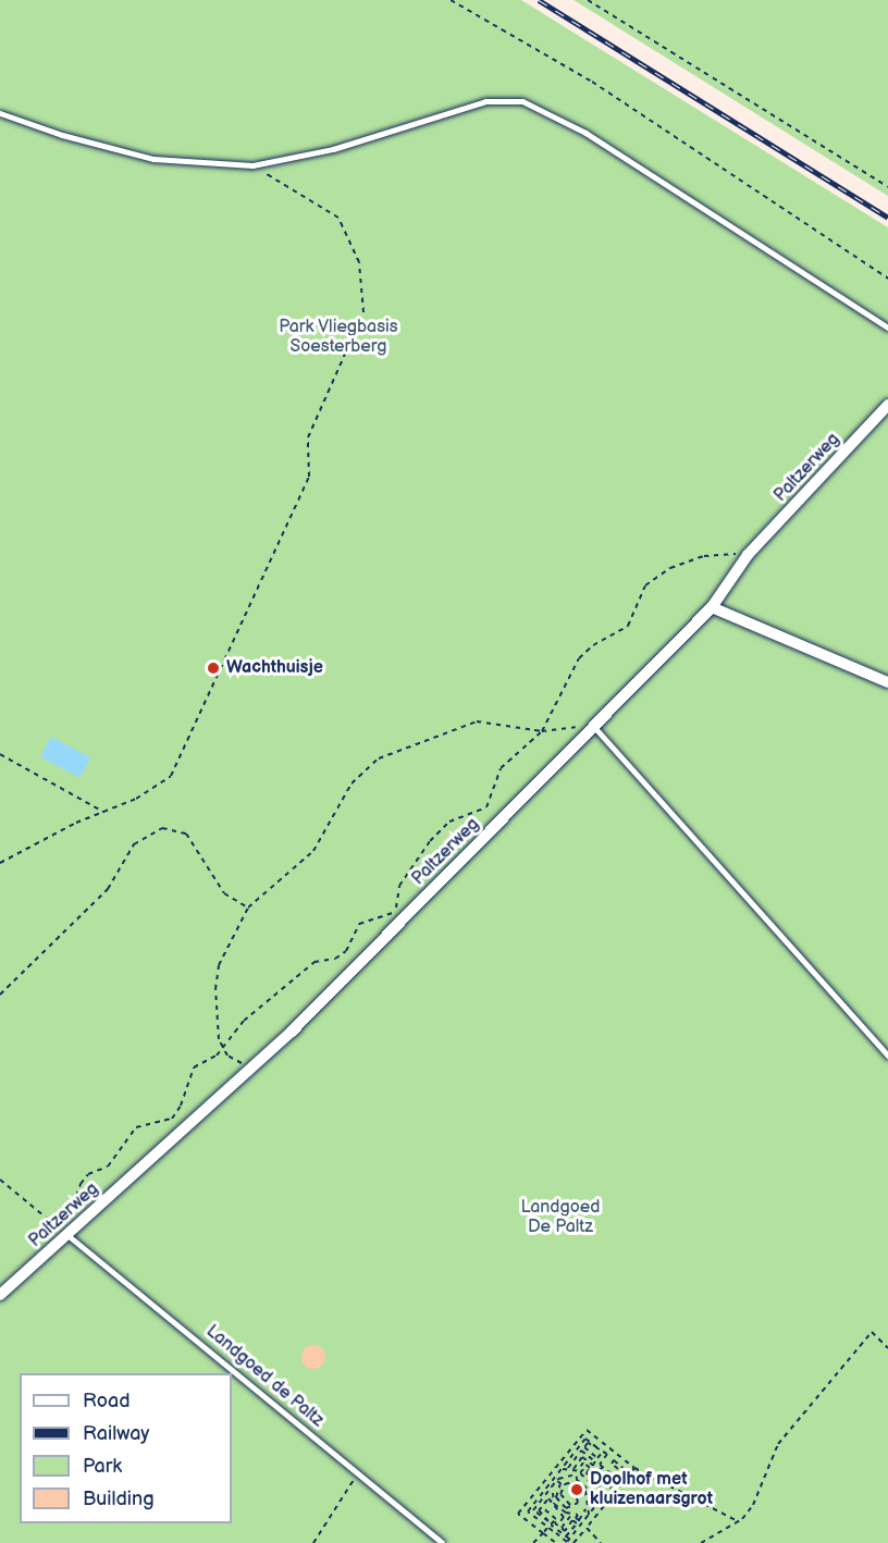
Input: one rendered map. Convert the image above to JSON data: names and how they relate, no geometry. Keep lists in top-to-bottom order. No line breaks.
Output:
{"streets":{"street":["Paltzerweg"],"lane":["Landgoed de Paltz"]},"crossings":[["Paltzerweg","Landgoed de Paltz"]],"parks":["Park Vliegbasis Soesterberg","Landgoed De Paltz"],"places":["Wachthuisje","Doolhof met kluizenaarsgrot"],"legend":["Road","Railway","Park","Building"]}
